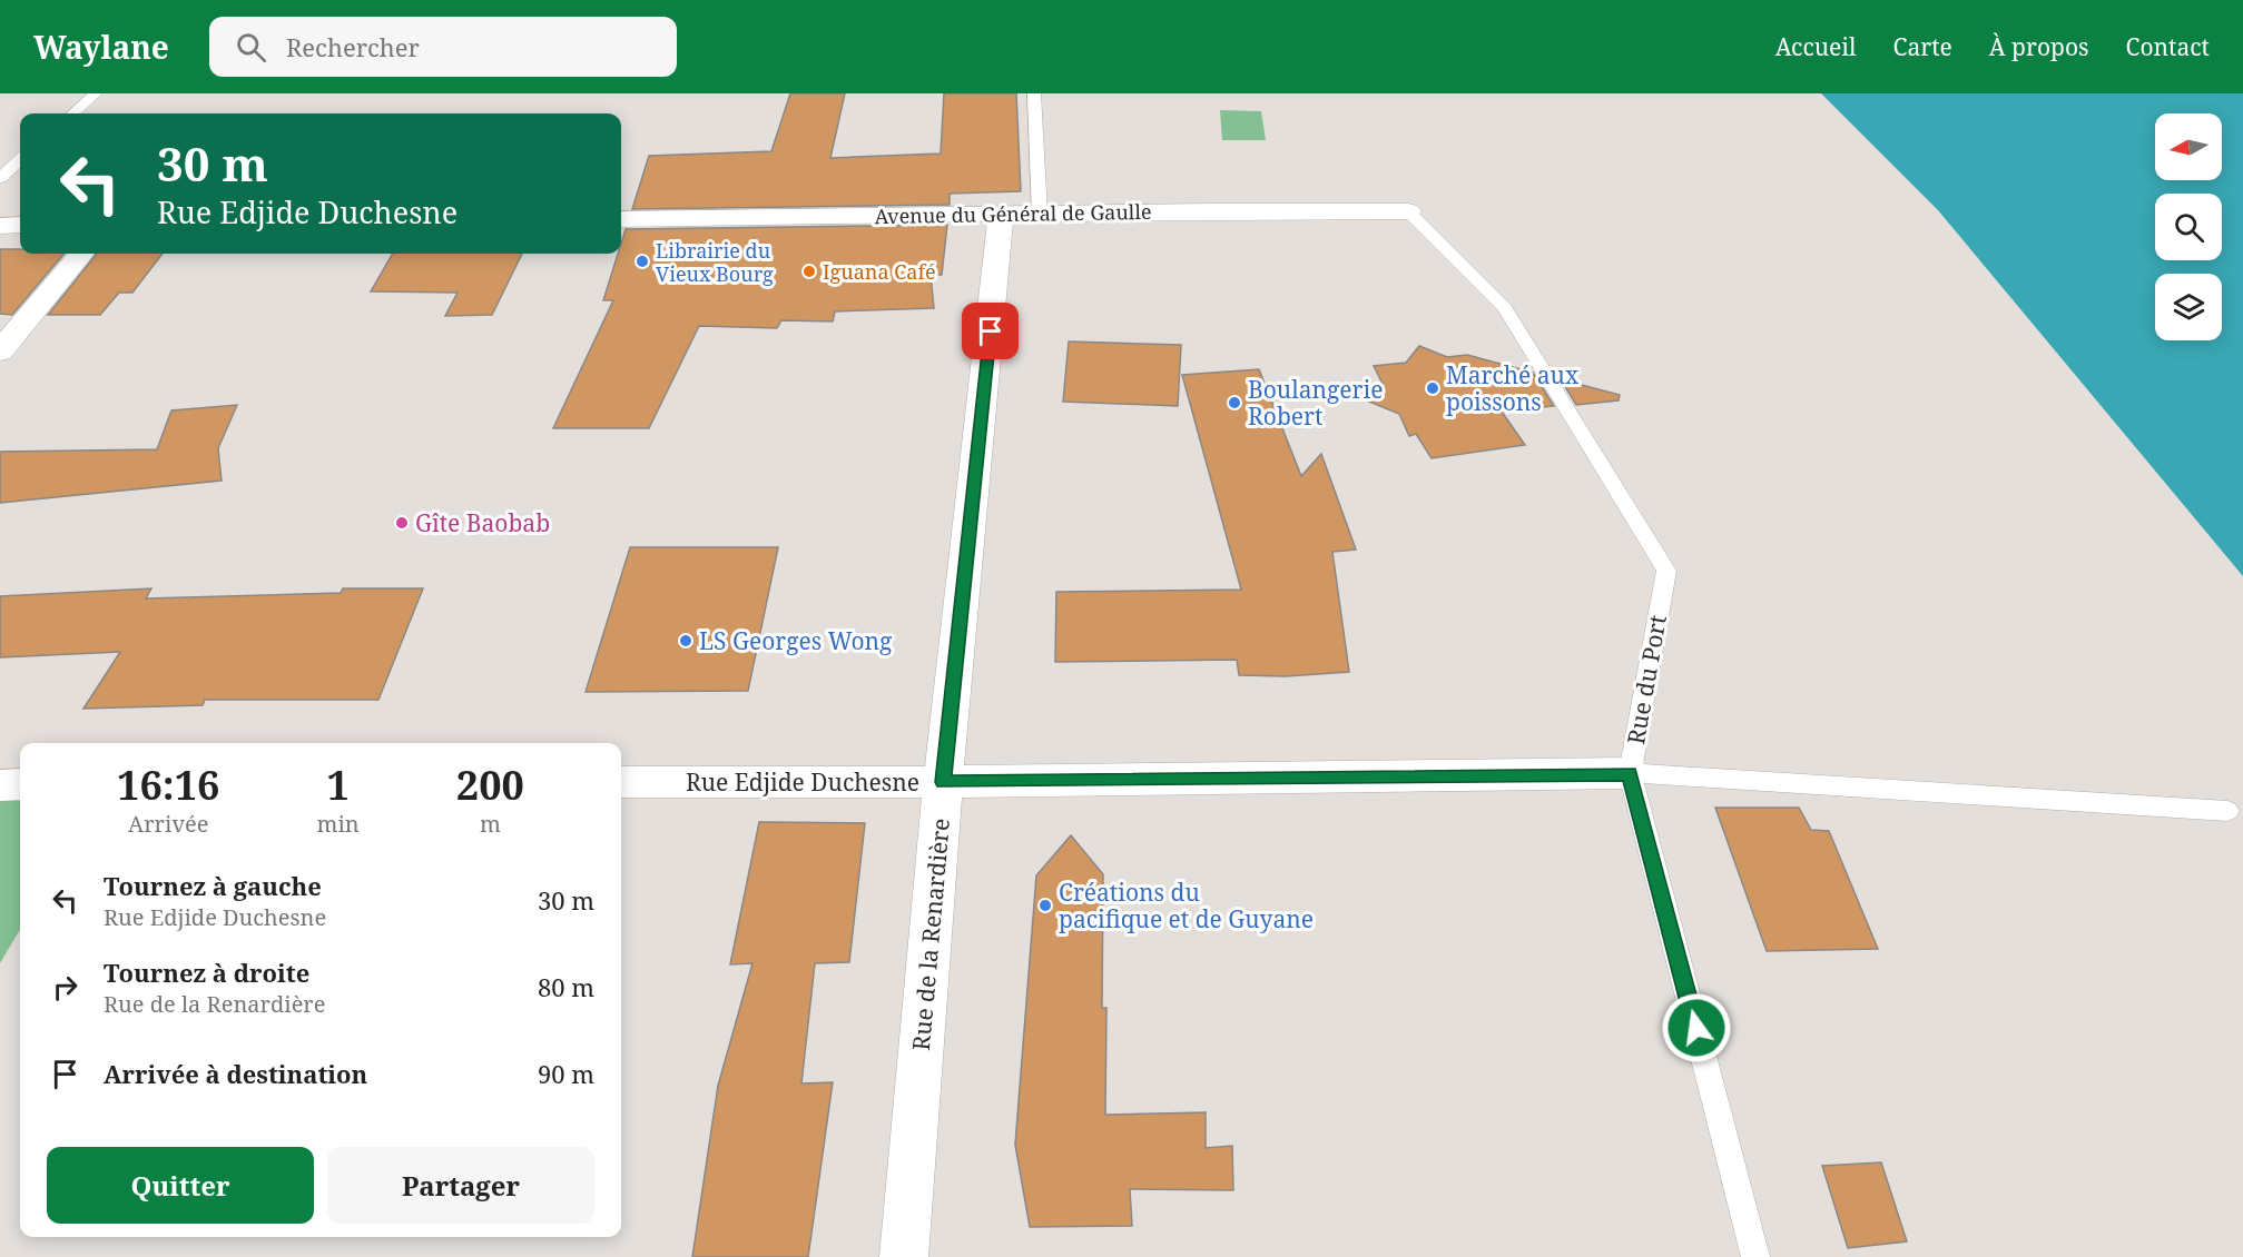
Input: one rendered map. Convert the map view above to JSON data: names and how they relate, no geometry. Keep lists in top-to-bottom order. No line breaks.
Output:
{"streets":{"street":["Avenue du Général de Gaulle","Rue Edjide Duchesne","Rue de la Renardière"],"lane":["Rue du Port"]},"crossings":[["Avenue du Général de Gaulle","Rue du Port"],["Avenue du Général de Gaulle","Rue de la Renardière"],["Rue du Port","Rue Edjide Duchesne"],["Rue Edjide Duchesne","Rue de la Renardière"]],"places":["Librairie du Vieux Bourg","Iguana Café","Marché aux poissons","Boulangerie Robert","Gîte Baobab","LS Georges Wong","Créations du pacifique et de Guyane"],"north":"left","page":{"header":"Waylane","search":"Rechercher","nav":["Accueil","Carte","À propos","Contact"],"turn":["30 m","Rue Edjide Duchesne"],"eta":["16:16","Arrivée","1","min","200","m"],"list":[{"name":"Tournez à gauche","note":"Rue Edjide Duchesne","value":"30 m"},{"name":"Tournez à droite","note":"Rue de la Renardière","value":"80 m"},{"name":"Arrivée à destination","value":"90 m"}],"buttons":["Quitter","Partager"]}}
